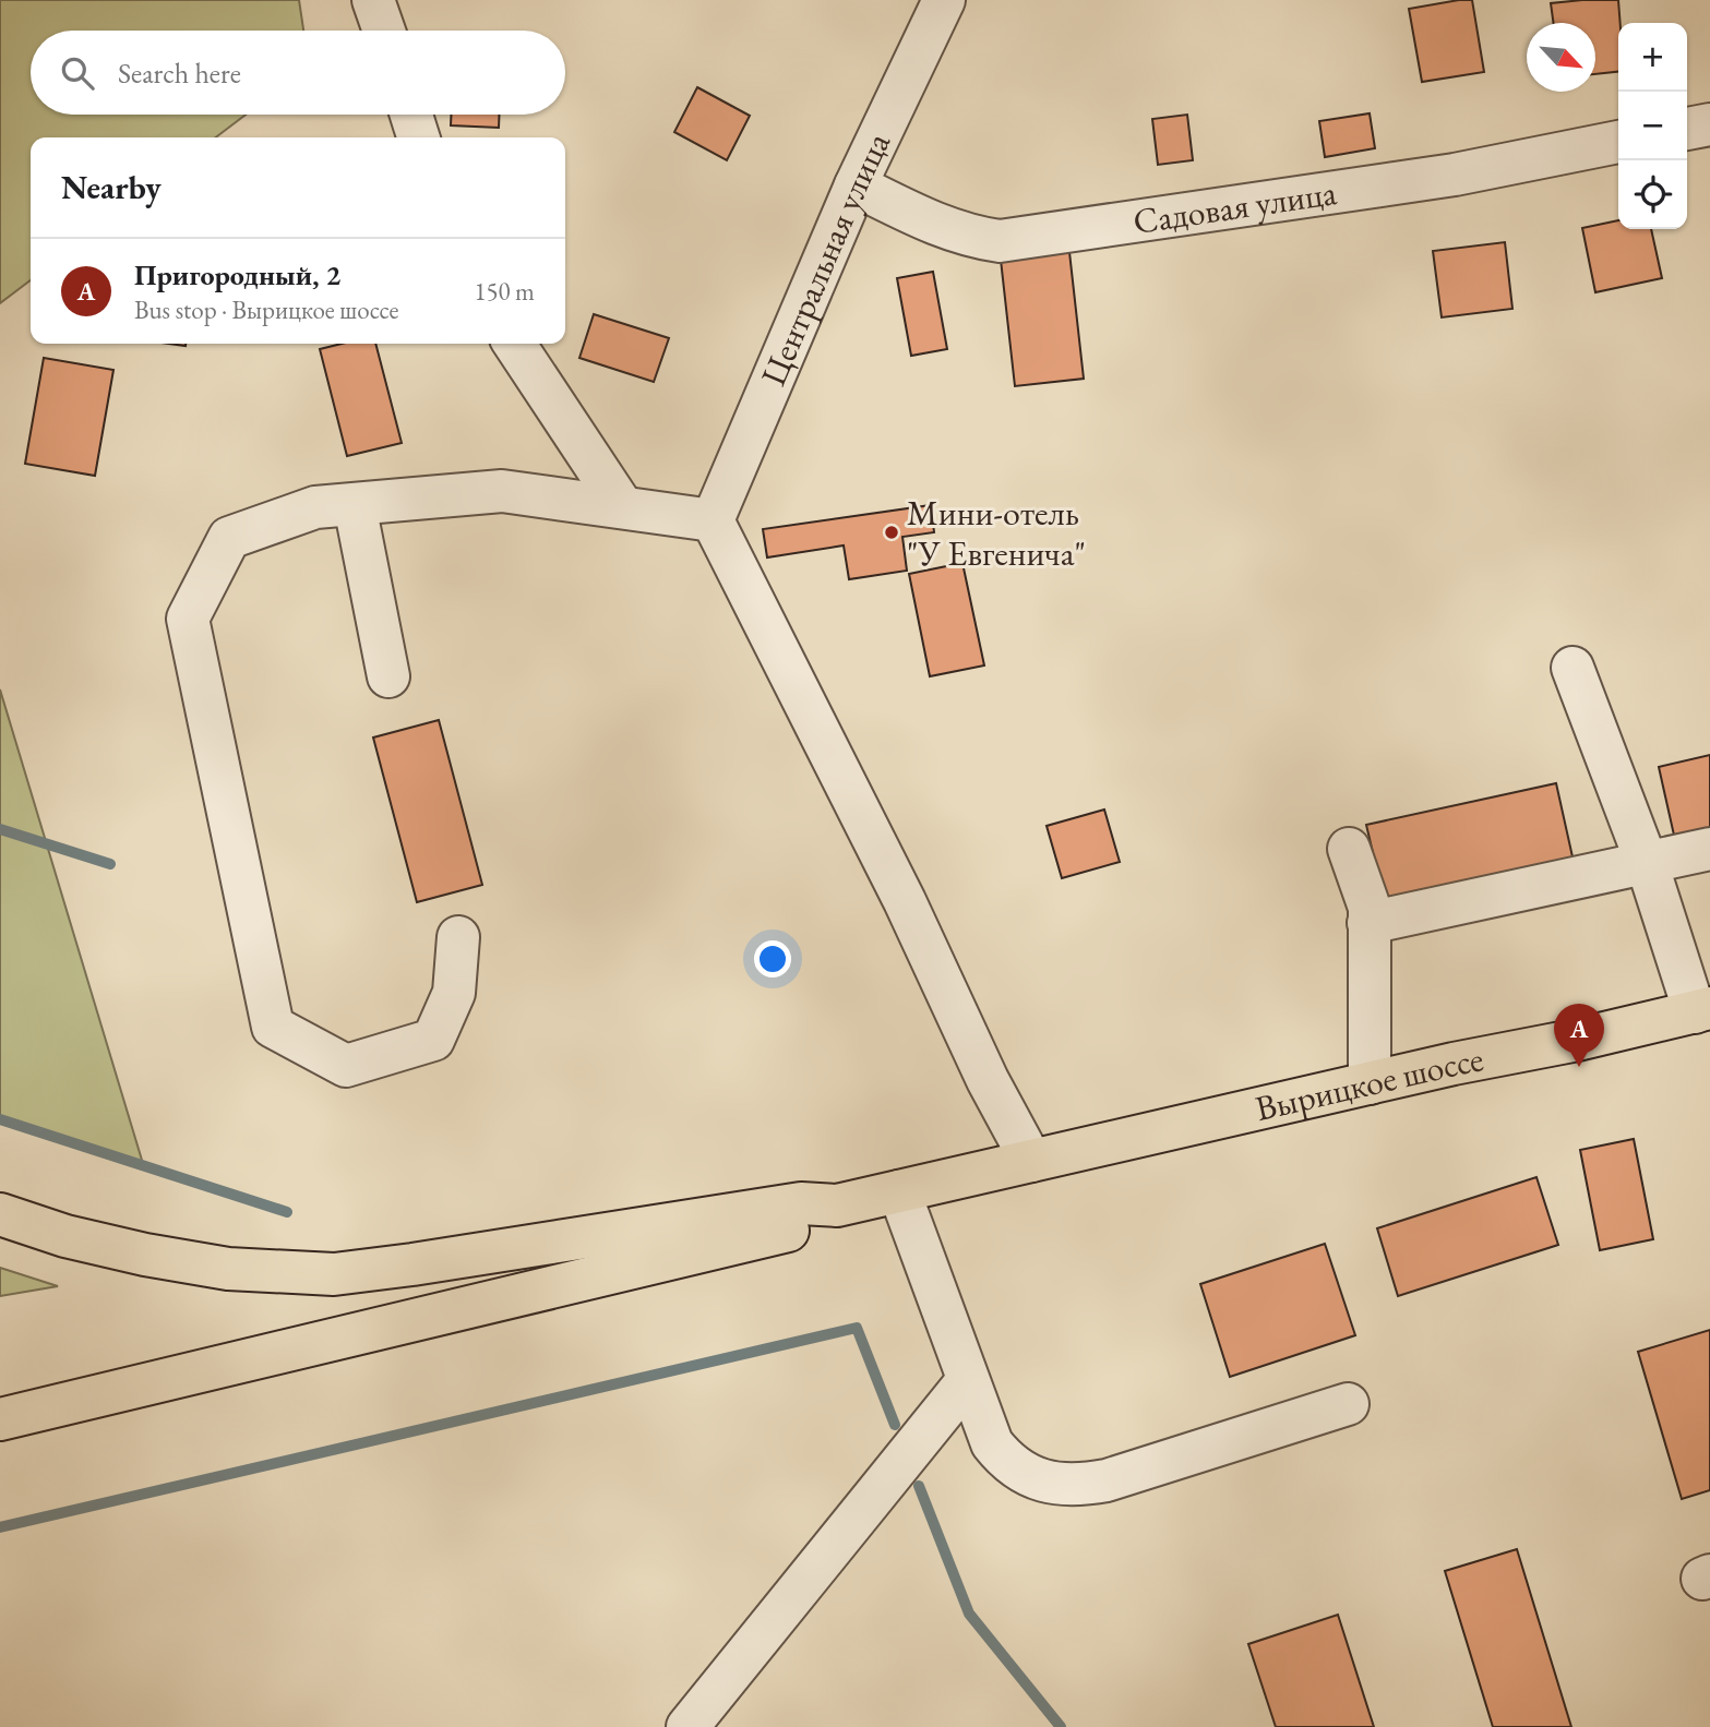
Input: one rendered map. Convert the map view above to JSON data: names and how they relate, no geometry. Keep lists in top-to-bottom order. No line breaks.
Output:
{"streets":{"main road":["Вырицкое шоссе"],"street":["Садовая улица","Центральная улица"]},"crossings":[["Садовая улица","Центральная улица"]],"places":["Мини-отель \"У Евгенича\""],"north":"bottom right","page":{"map_buttons":["+","−"],"search":"Search here","heading":"Nearby","list":[{"mark":"A","name":"Пригородный, 2","note":"Bus stop · Вырицкое шоссе","value":"150 m"}],"pins":"A"}}
